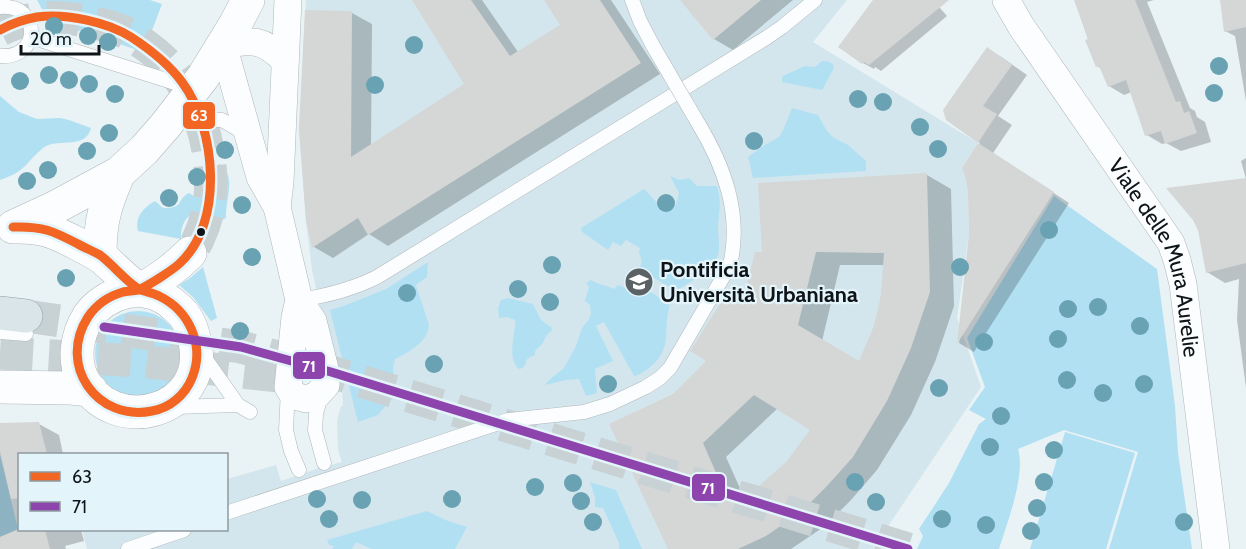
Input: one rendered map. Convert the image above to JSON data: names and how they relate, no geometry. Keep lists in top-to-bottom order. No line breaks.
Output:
{"streets":{"street":["Viale delle Mura Aurelie"]},"places":{"school or university":["Pontificia Università Urbaniana"]},"lines":["transit line 63","transit line 71"],"legend":["63","71"],"scale_bar":"20 m"}
